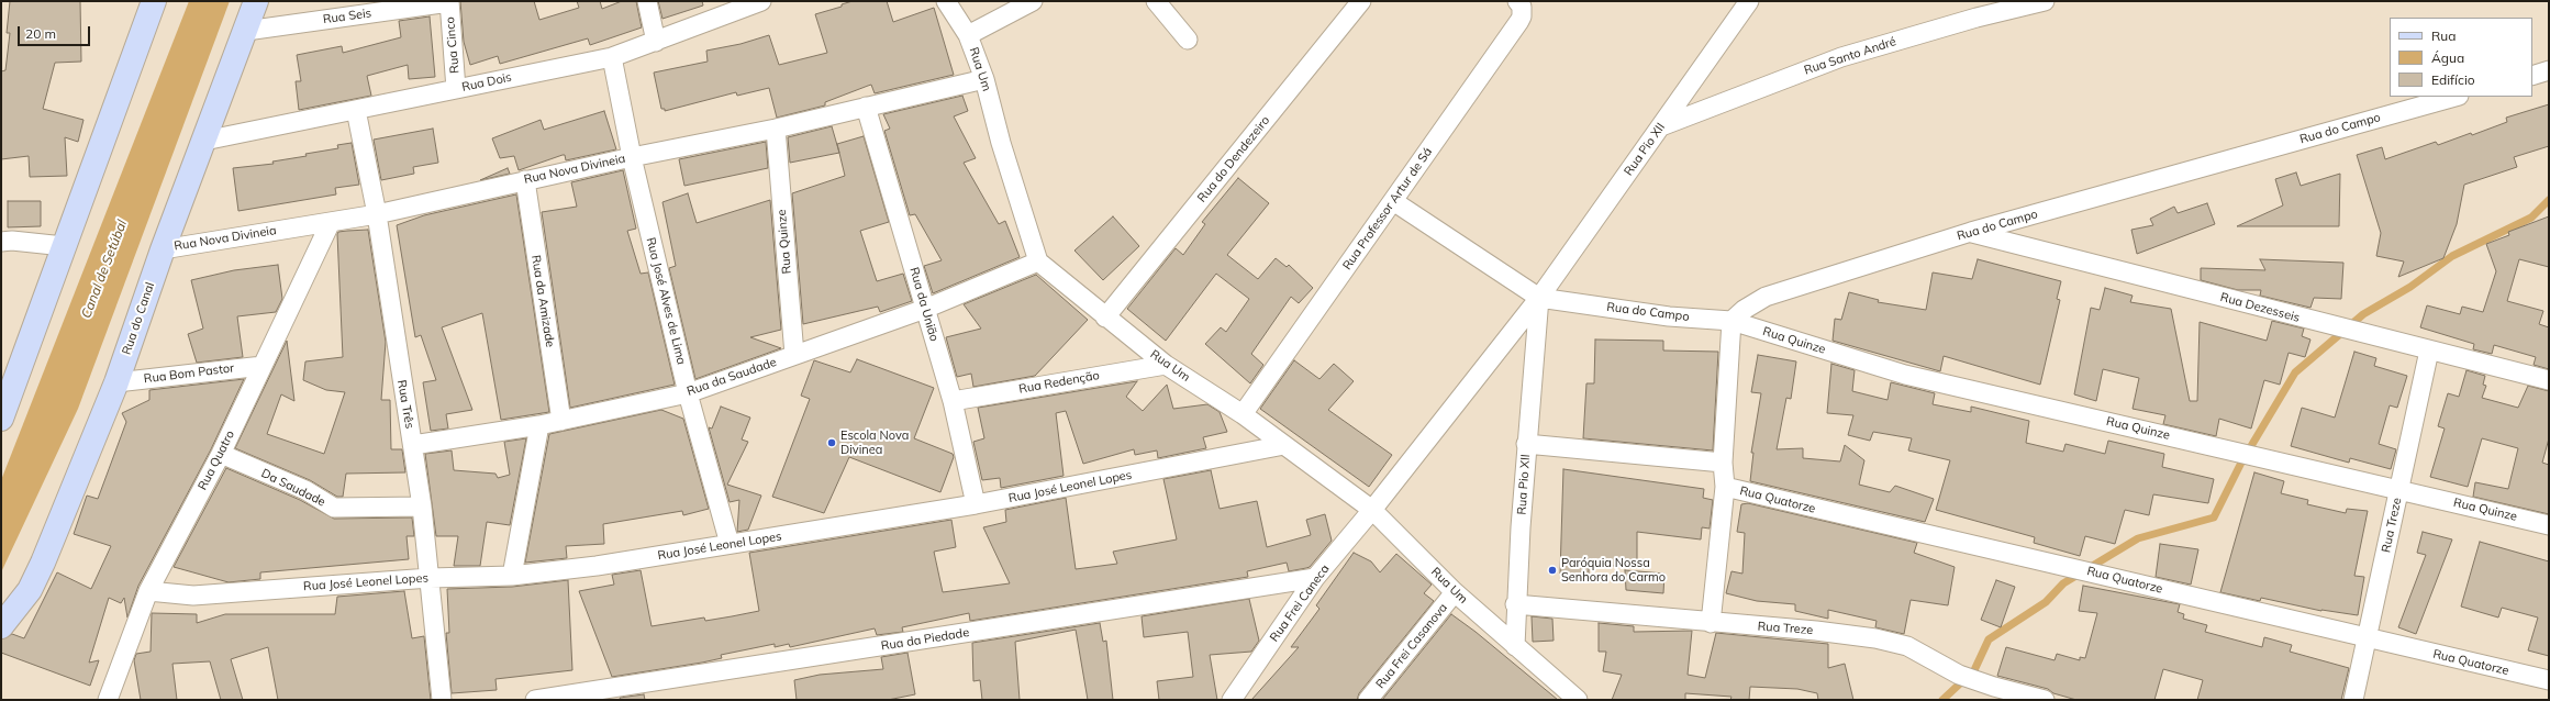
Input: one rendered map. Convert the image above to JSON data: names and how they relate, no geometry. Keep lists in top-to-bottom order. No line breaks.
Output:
{"streets":{"street":["Rua Seis","Rua Cinco","Rua Santo André","Rua Um","Rua Dois","Rua do Campo","Rua Pio XII","Rua do Dendezeiro","Rua Nova Divineia","Rua Professor Artur de Sá","Rua Quinze","Rua da Amizade","Rua José Alves de Lima","Rua da União","Rua Dezesseis","Rua do Canal","Rua Bom Pastor","Rua da Saudade","Rua Redenção","Rua Três","Rua Quatro","Rua José Leonel Lopes","Da Saudade","Rua Quatorze","Rua Treze","Rua Frei Caneca","Rua da Piedade","Rua Frei Casanova"]},"crossings":[["Rua Seis","Rua Cinco"],["Rua Seis","Rua do Canal"],["Rua Cinco","Rua Dois"],["Rua Santo André","Rua Pio XII"],["Rua Um","Rua Pio XII"],["Rua Um","Rua do Dendezeiro"],["Rua Um","Rua Nova Divineia"],["Rua Um","Rua Professor Artur de Sá"],["Rua Um","Rua da Saudade"],["Rua Um","Rua Redenção"],["Rua Um","Rua José Leonel Lopes"],["Rua Um","Rua Frei Caneca"],["Rua Um","Rua Frei Casanova"],["Rua Dois","Rua José Alves de Lima"],["Rua Dois","Rua do Canal"],["Rua Dois","Rua Três"],["Rua do Campo","Rua Pio XII"],["Rua do Campo","Rua Quinze"],["Rua do Campo","Rua Dezesseis"],["Rua do Campo","Rua Quatorze"],["Rua Pio XII","Rua Treze"],["Rua Pio XII","Rua Frei Caneca"],["Rua Nova Divineia","Rua Quinze"],["Rua Nova Divineia","Rua da Amizade"],["Rua Nova Divineia","Rua José Alves de Lima"],["Rua Nova Divineia","Rua da União"],["Rua Nova Divineia","Rua do Canal"],["Rua Nova Divineia","Rua Três"],["Rua Nova Divineia","Rua Quatro"],["Rua Quinze","Rua da Saudade"],["Rua Quinze","Rua Quatorze"],["Rua Quinze","Rua Treze"],["Rua da Amizade","Rua da Saudade"],["Rua José Alves de Lima","Rua da Saudade"],["Rua José Alves de Lima","Rua José Leonel Lopes"],["Rua da União","Rua da Saudade"],["Rua da União","Rua Redenção"],["Rua da União","Rua José Leonel Lopes"],["Rua Dezesseis","Rua Treze"],["Rua do Canal","Rua Bom Pastor"],["Rua Bom Pastor","Rua Quatro"],["Rua da Saudade","Rua Três"],["Rua Três","Rua José Leonel Lopes"],["Rua Três","Da Saudade"],["Rua Quatro","Rua José Leonel Lopes"],["Rua Quatro","Da Saudade"],["Rua Quatorze","Rua Treze"],["Rua Frei Caneca","Rua da Piedade"]],"water":["Canal de Setúbal"],"places":["Escola Nova Divinea","Paróquia Nossa Senhora do Carmo"],"legend":["Rua","Água","Edifício"],"scale_bar":"20 m"}
